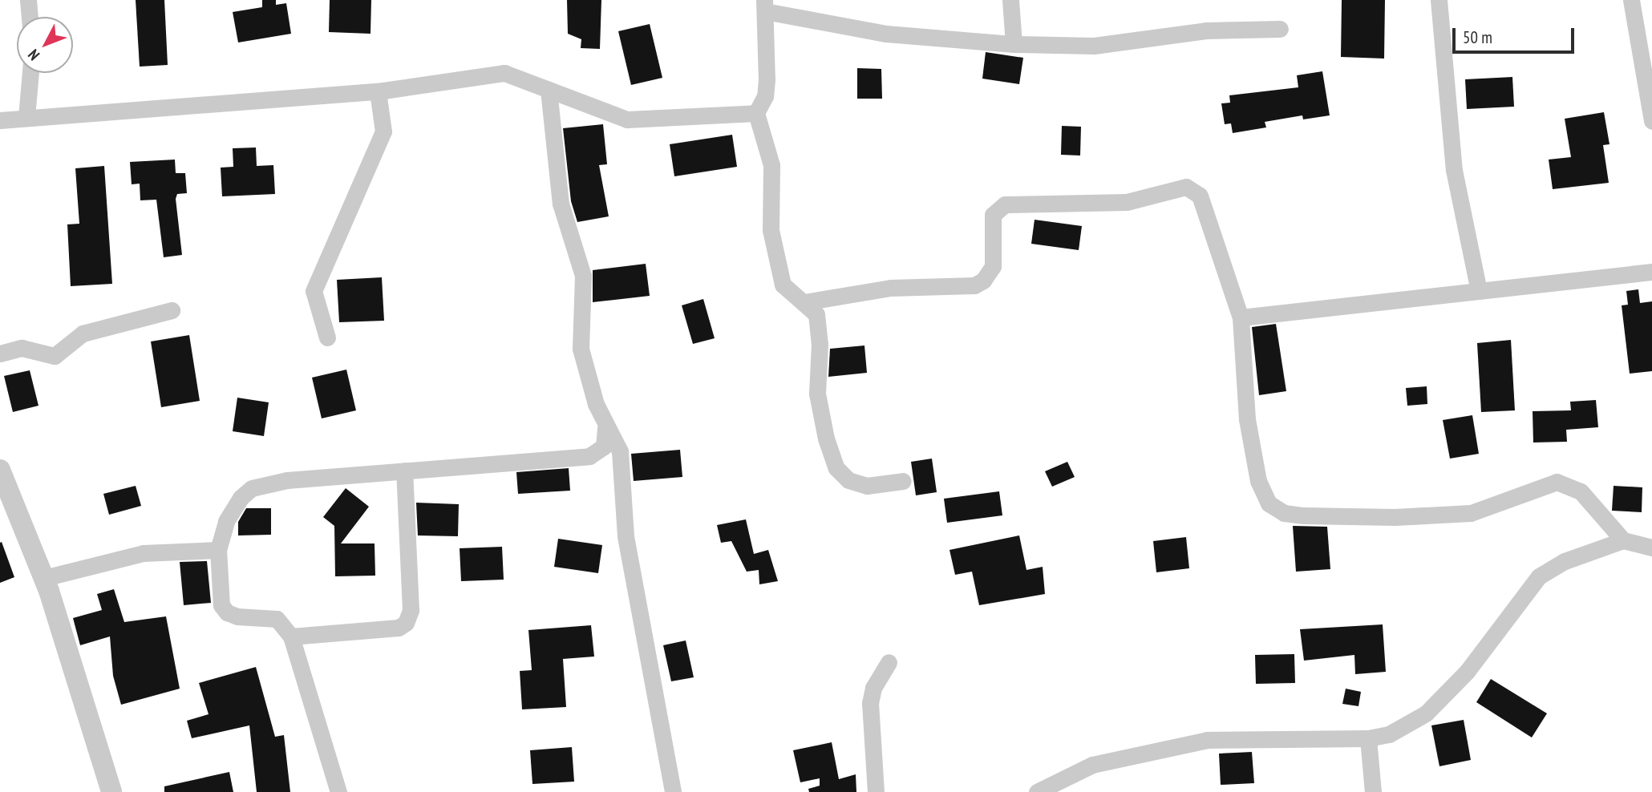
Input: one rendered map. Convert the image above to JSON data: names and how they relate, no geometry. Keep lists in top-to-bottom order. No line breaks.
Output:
{"scale_bar":"50 m","north":"bottom left"}
